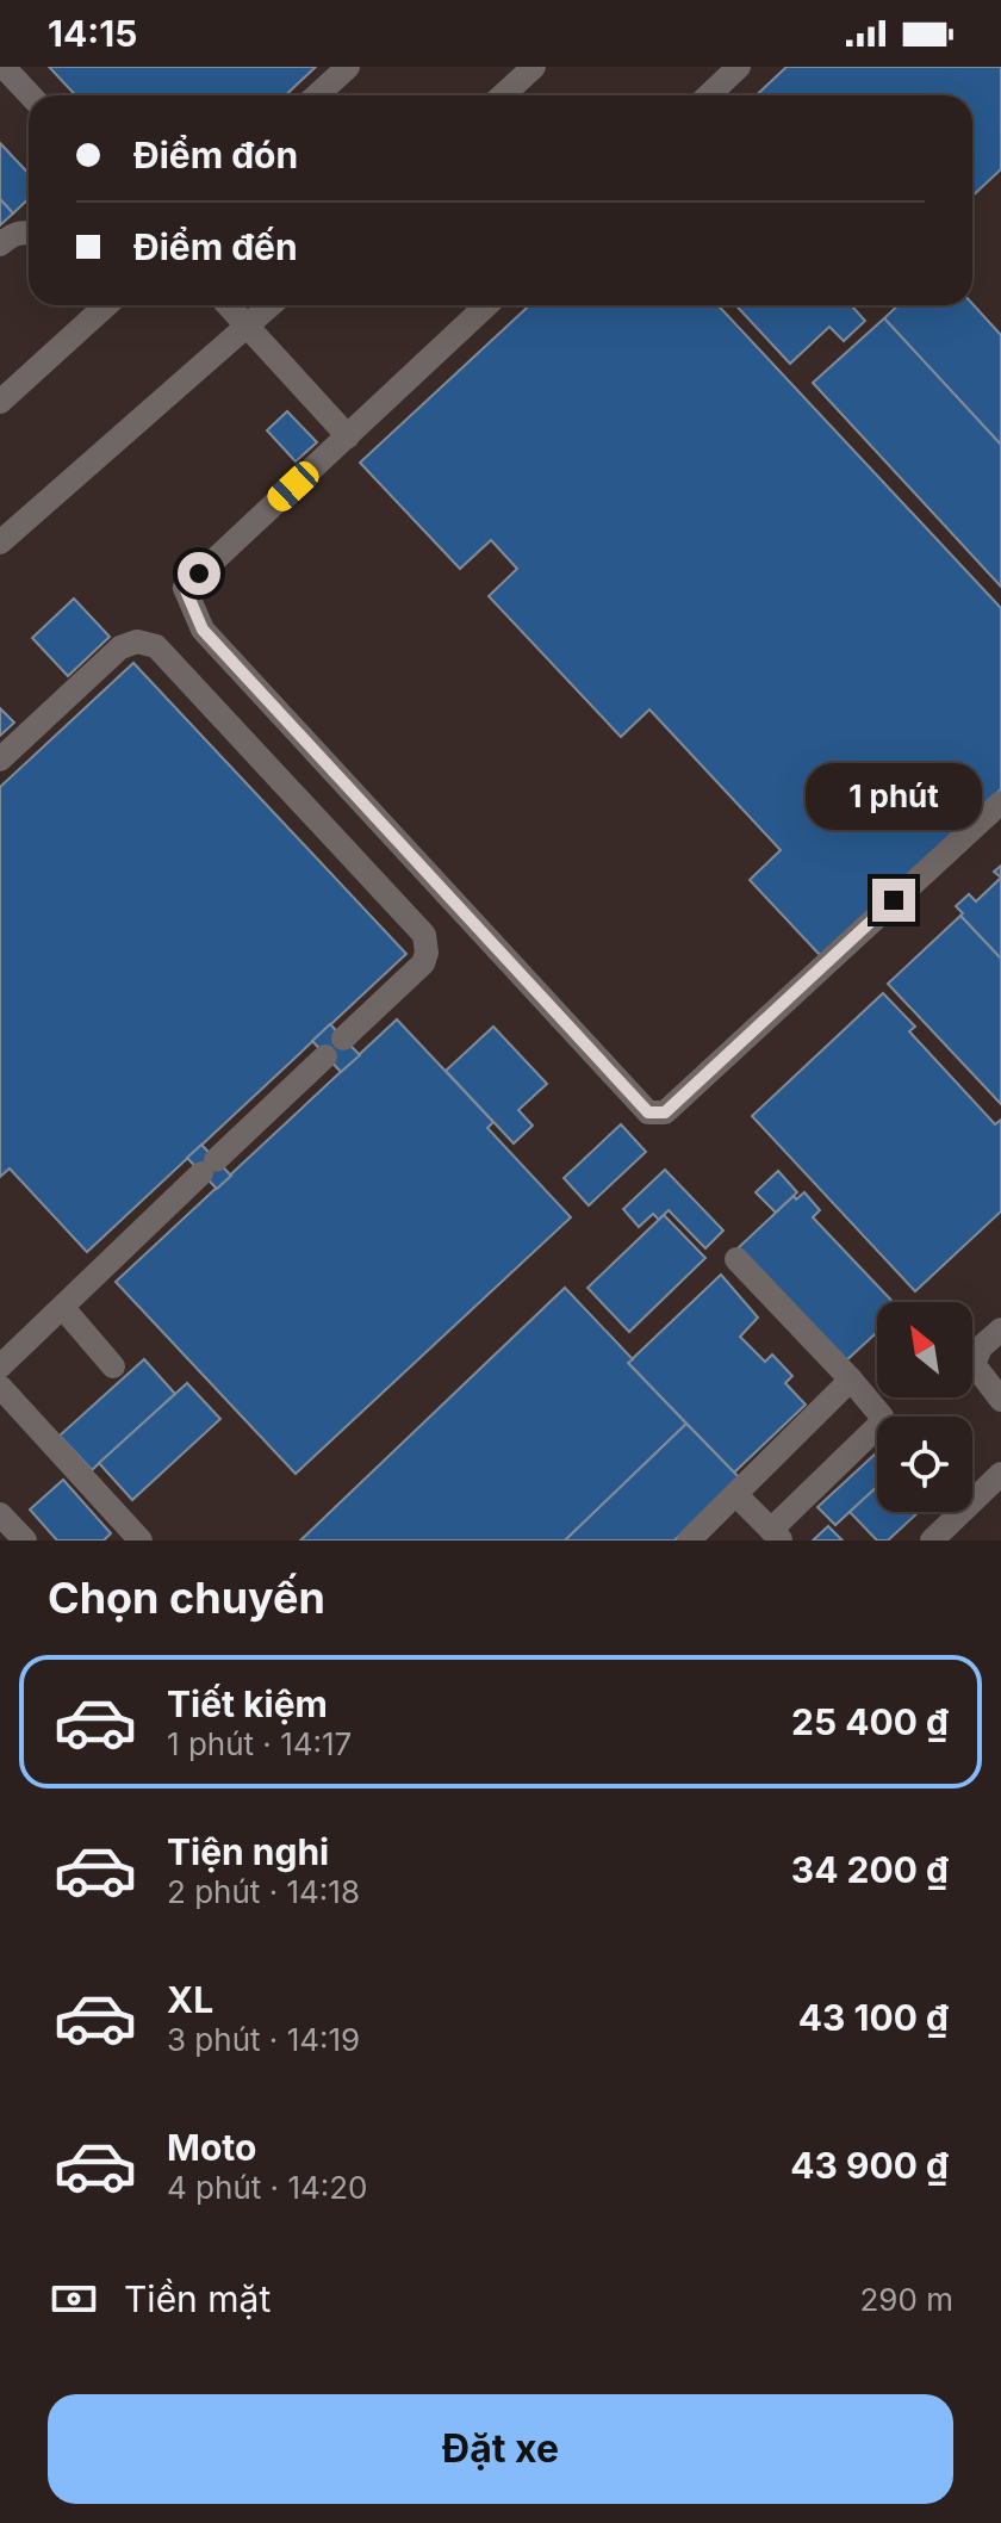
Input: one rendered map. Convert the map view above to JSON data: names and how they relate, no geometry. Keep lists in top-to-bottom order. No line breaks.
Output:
{"north":"top left","page":{"status":"14:15","banner":["Điểm đón","Điểm đến"],"bubble":"1 phút","heading":"Chọn chuyến","list":[{"name":"Tiết kiệm","note":"1 phút · 14:17","value":"25 400 ₫"},{"name":"Tiện nghi","note":"2 phút · 14:18","value":"34 200 ₫"},{"name":"XL","note":"3 phút · 14:19","value":"43 100 ₫"},{"name":"Moto","note":"4 phút · 14:20","value":"43 900 ₫"}],"pay":["Tiền mặt","290 m"],"buttons":"Đặt xe"}}
